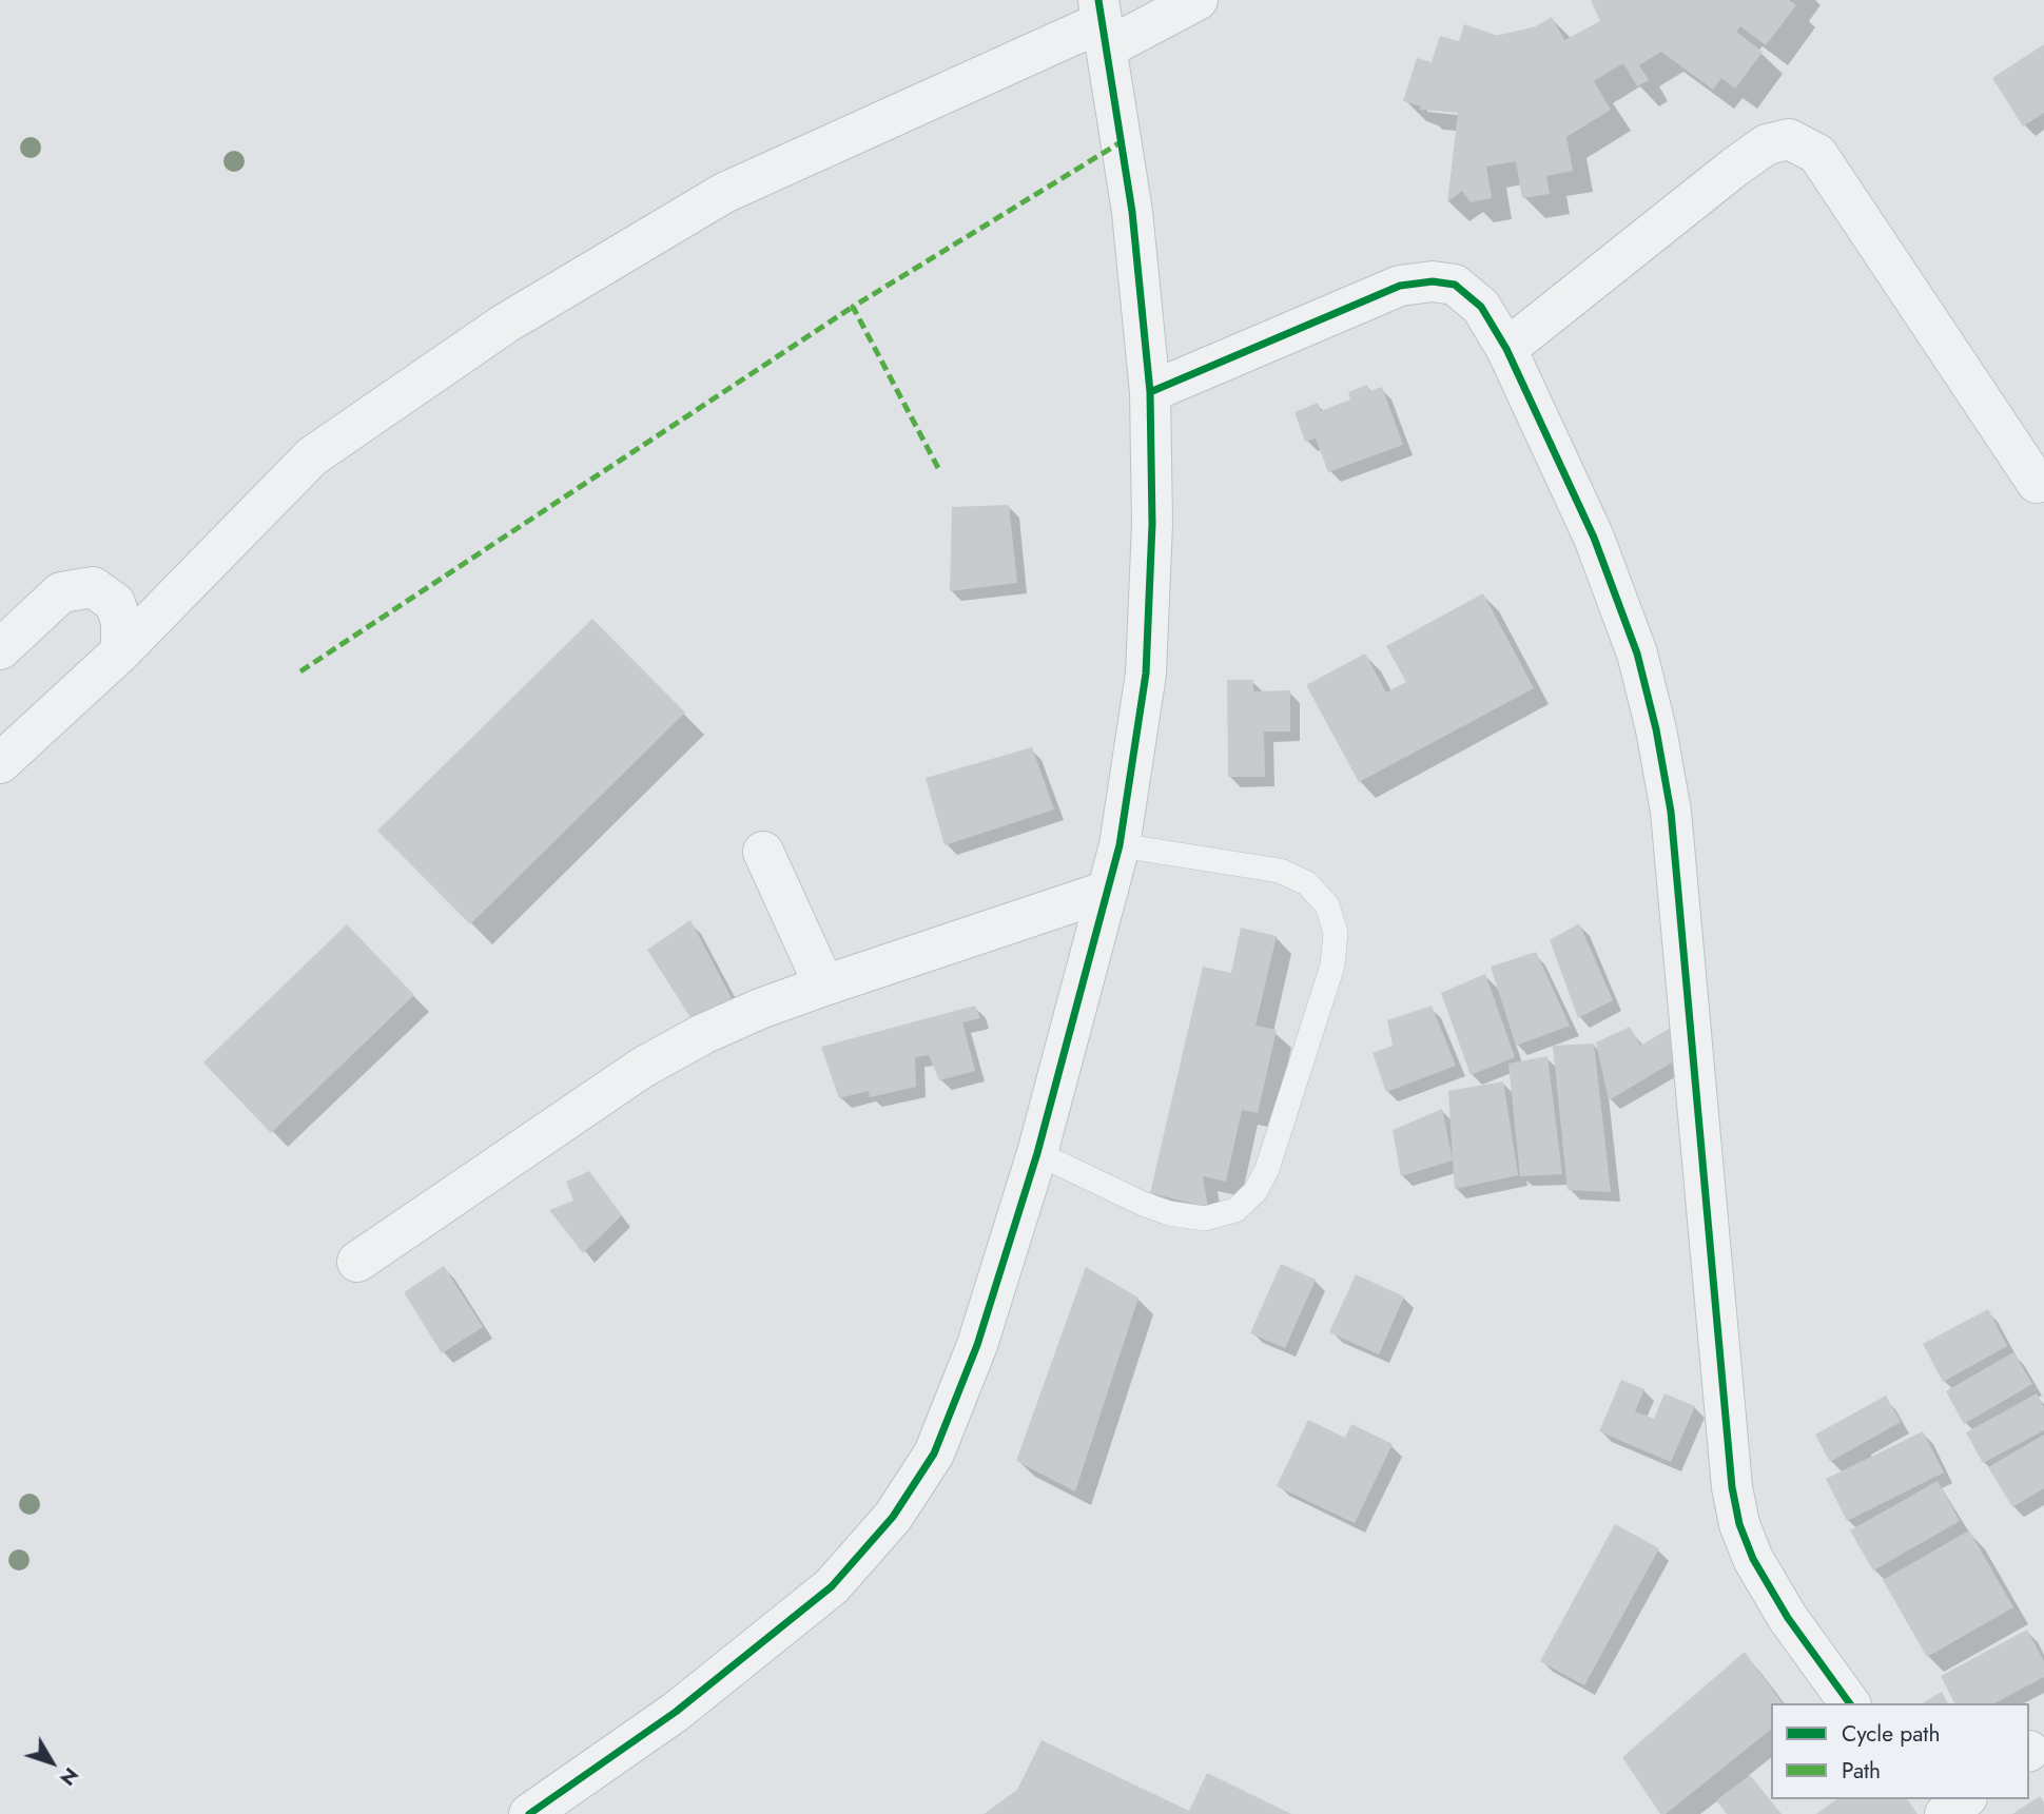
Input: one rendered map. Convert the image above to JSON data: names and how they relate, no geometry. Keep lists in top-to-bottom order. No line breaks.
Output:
{"legend":["Cycle path","Path"],"north":"bottom right"}
